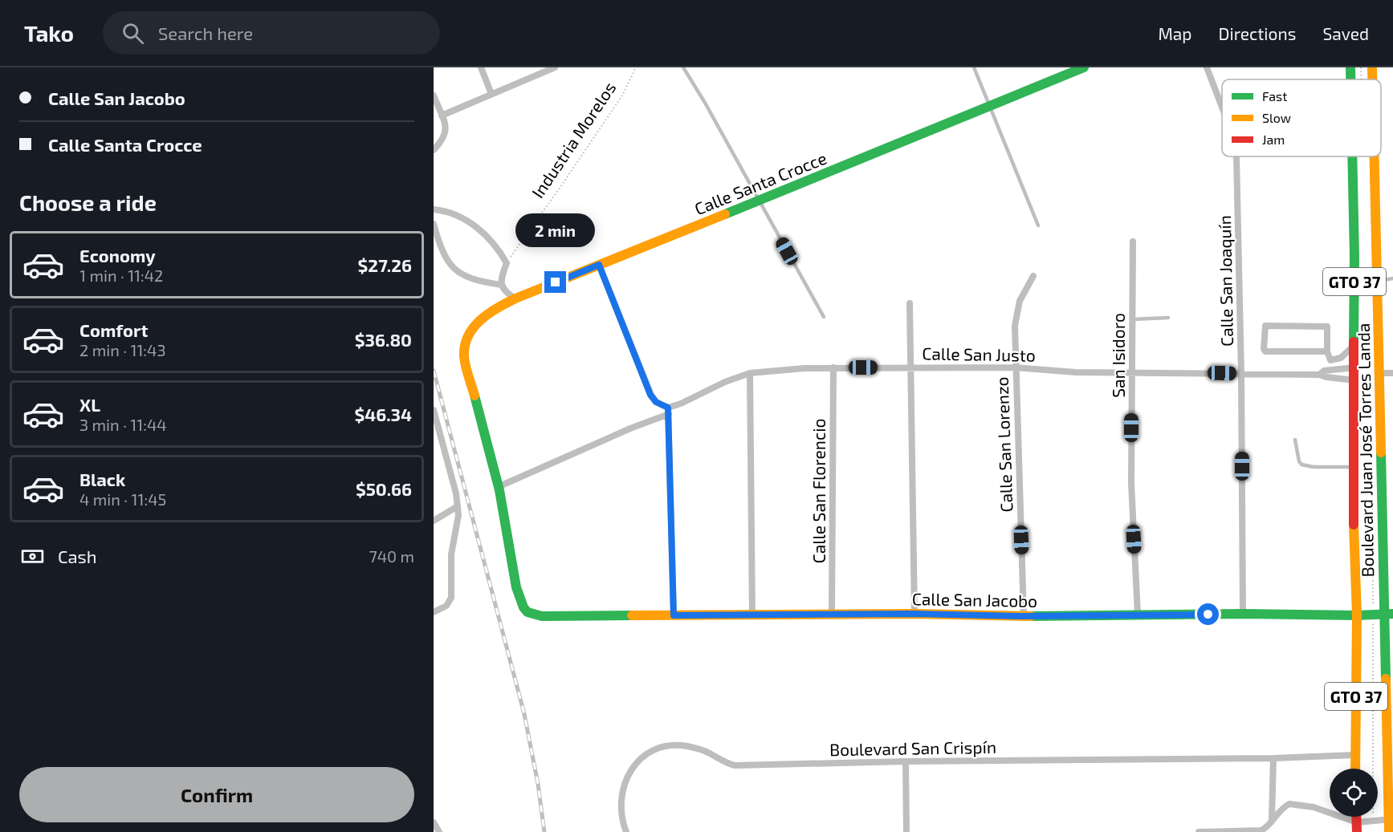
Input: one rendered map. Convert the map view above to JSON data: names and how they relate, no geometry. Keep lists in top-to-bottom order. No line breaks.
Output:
{"streets":{"street":["Calle Santa Crocce","Calle San Joaquín","GTO 37","Calle San Justo","San Isidoro","Calle San Lorenzo","Boulevard Juan José Torres Landa","Calle San Florencio","Calle San Jacobo","Boulevard San Crispín"],"path":["Industria Morelos"]},"crossings":[["Calle Santa Crocce","Calle San Justo"],["Calle Santa Crocce","Calle San Jacobo"],["Calle San Joaquín","Calle San Justo"],["Calle San Joaquín","Calle San Jacobo"],["Calle San Justo","San Isidoro"],["Calle San Justo","Calle San Lorenzo"],["Calle San Justo","Boulevard Juan José Torres Landa"],["Calle San Justo","Calle San Florencio"],["Calle San Justo","Calle San Jacobo"],["San Isidoro","Calle San Jacobo"],["Calle San Lorenzo","Calle San Jacobo"],["Boulevard Juan José Torres Landa","Calle San Jacobo"],["Boulevard Juan José Torres Landa","Boulevard San Crispín"],["Calle San Florencio","Calle San Jacobo"]],"legend":["Fast","Slow","Jam"],"page":{"header":"Tako","search":"Search here","nav":["Map","Directions","Saved"],"banner":["Calle San Jacobo","Calle Santa Crocce"],"heading":"Choose a ride","bubble":"2 min","list":[{"name":"Economy","note":"1 min · 11:42","value":"$27.26"},{"name":"Comfort","note":"2 min · 11:43","value":"$36.80"},{"name":"XL","note":"3 min · 11:44","value":"$46.34"},{"name":"Black","note":"4 min · 11:45","value":"$50.66"}],"pay":["Cash","740 m"],"buttons":"Confirm"}}
